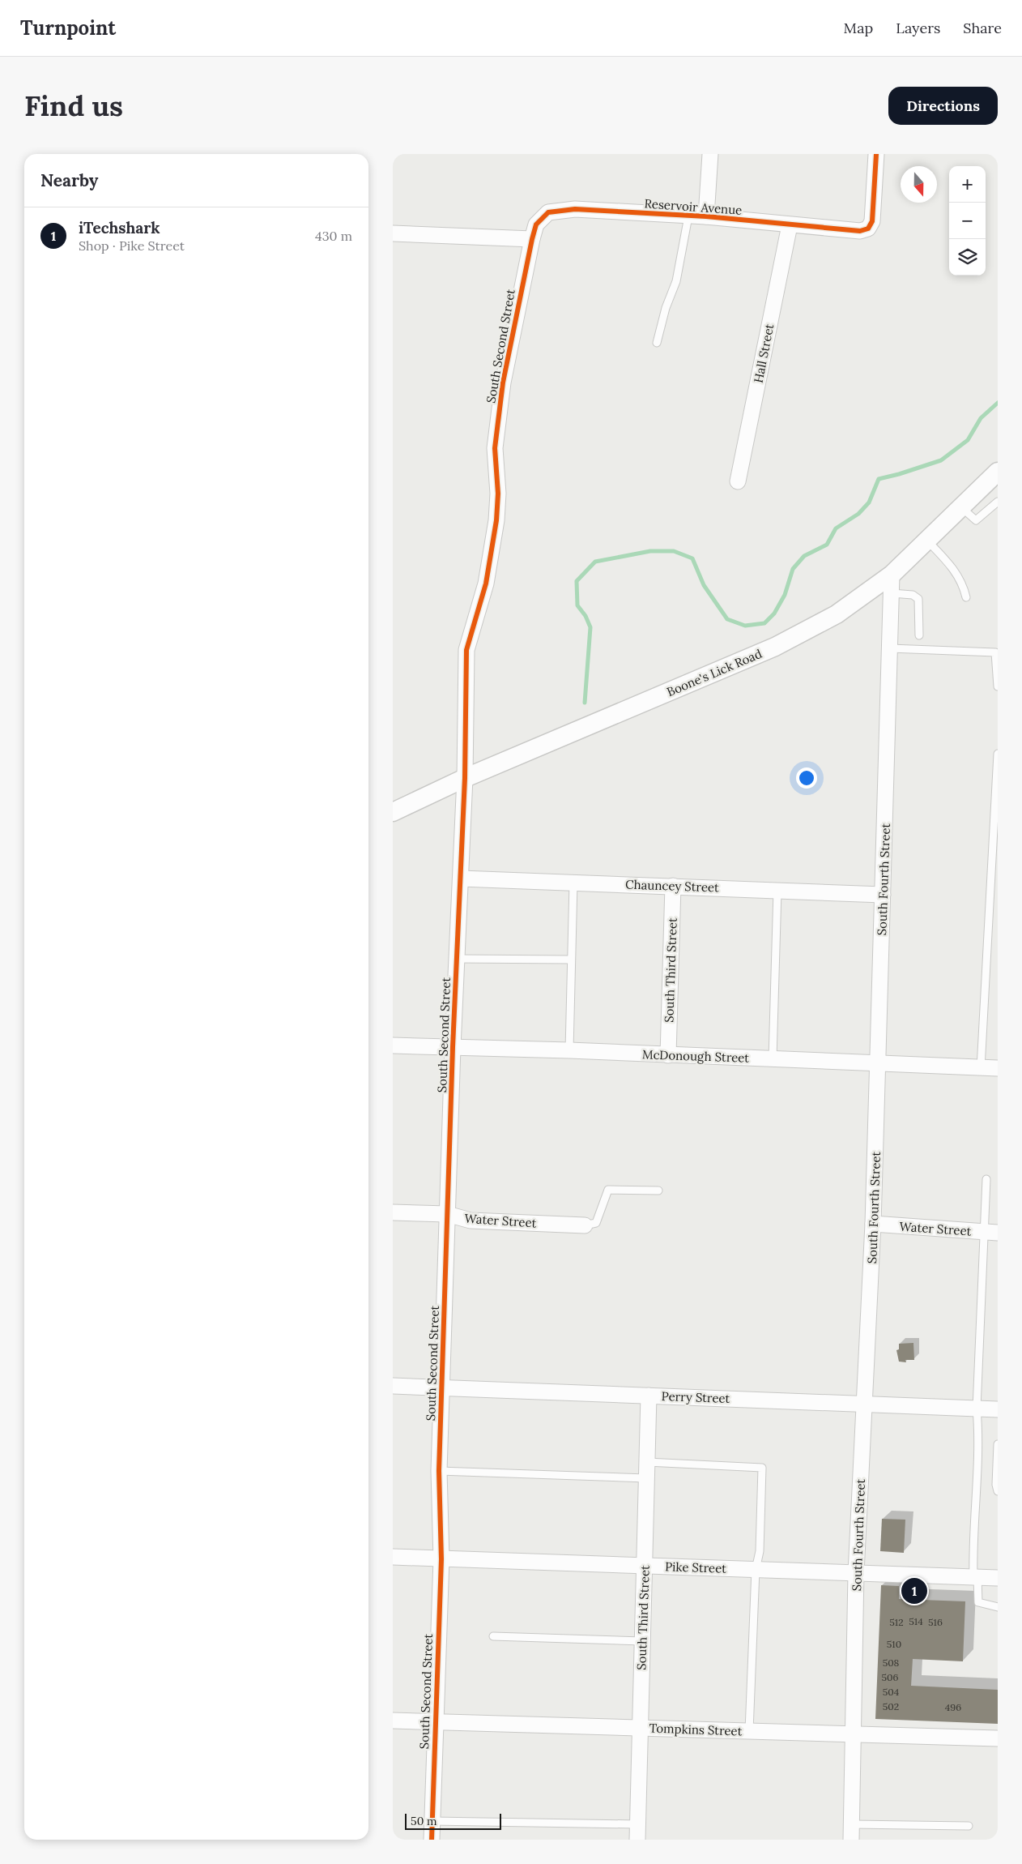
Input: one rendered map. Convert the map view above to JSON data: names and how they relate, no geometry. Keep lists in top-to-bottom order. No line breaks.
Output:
{"streets":{"street":["Reservoir Avenue","South Second Street","Hall Street","Boone's Lick Road","South Fourth Street","Chauncey Street","South Third Street","McDonough Street","Water Street","Perry Street","Pike Street","Tompkins Street"]},"crossings":[["Reservoir Avenue","South Second Street"],["Reservoir Avenue","Hall Street"],["South Second Street","Boone's Lick Road"],["South Second Street","Chauncey Street"],["South Second Street","McDonough Street"],["South Second Street","Water Street"],["South Second Street","Perry Street"],["South Second Street","Pike Street"],["South Second Street","Tompkins Street"],["Boone's Lick Road","South Fourth Street"],["South Fourth Street","Chauncey Street"],["South Fourth Street","McDonough Street"],["South Fourth Street","Water Street"],["South Fourth Street","Perry Street"],["South Fourth Street","Pike Street"],["South Fourth Street","Tompkins Street"],["Chauncey Street","South Third Street"],["South Third Street","McDonough Street"],["South Third Street","Perry Street"],["South Third Street","Pike Street"],["South Third Street","Tompkins Street"]],"house_numbers":["514","512","516","510","508","506","504","502","496"],"scale_bar":"50 m","north":"bottom","page":{"header":"Turnpoint","nav":["Map","Layers","Share"],"buttons":"Directions","title":"Find us","heading":"Nearby","map_buttons":["+","−"],"list":[{"mark":"1","name":"iTechshark","note":"Shop · Pike Street","value":"430 m"}],"pins":"1","scale":"50 m"}}
